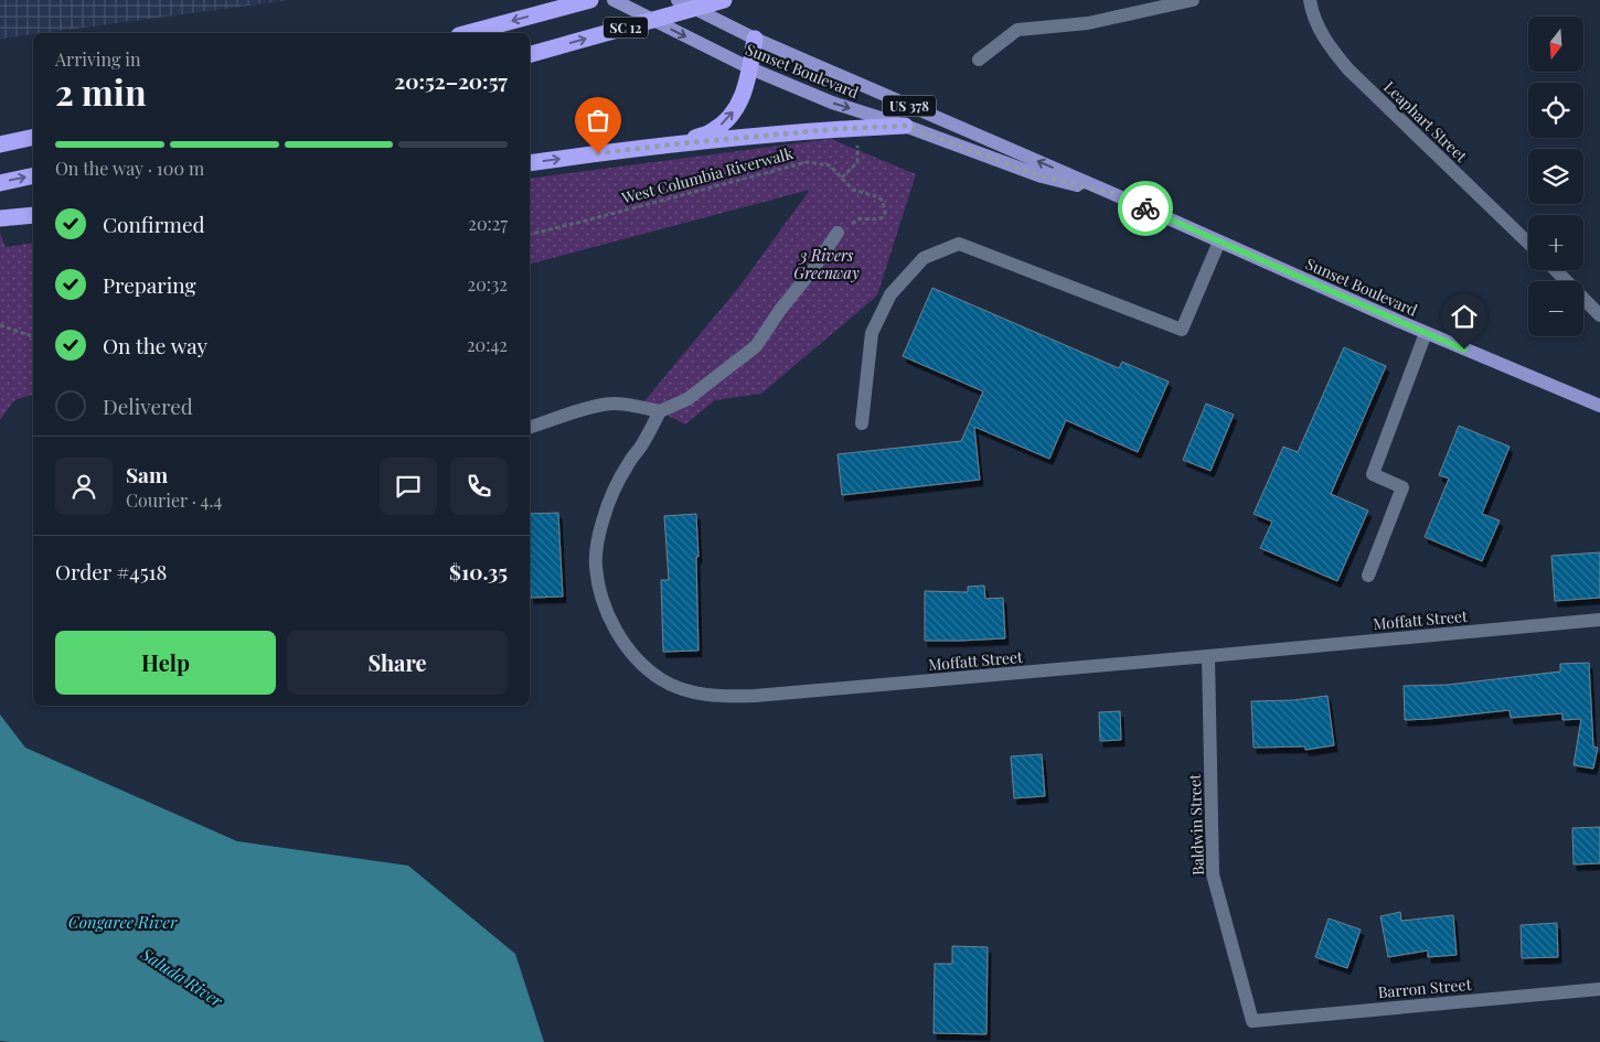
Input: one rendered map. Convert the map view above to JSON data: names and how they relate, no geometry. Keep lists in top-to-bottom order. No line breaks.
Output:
{"streets":{"highway":["SC 12"],"main road":["Sunset Boulevard","US 378"],"street":["Leaphart Street","Moffatt Street","Baldwin Street","Barron Street"],"path":["West Columbia Riverwalk"]},"crossings":[["Moffatt Street","Baldwin Street"],["Baldwin Street","Barron Street"]],"water":["Congaree River","Saluda River"],"parks":["3 Rivers Greenway"],"north":"bottom","page":{"map_buttons":["+","−"],"heading":["2 min","Arriving in","20:52–20:57"],"panel":["Sam","Courier · 4.4","Order #4518","$10.35"],"bar":"On the way · 100 m","list":[["Confirmed","20:27"],["Preparing","20:32"],["On the way","20:42"],"Delivered"],"buttons":["Help","Share"]}}
